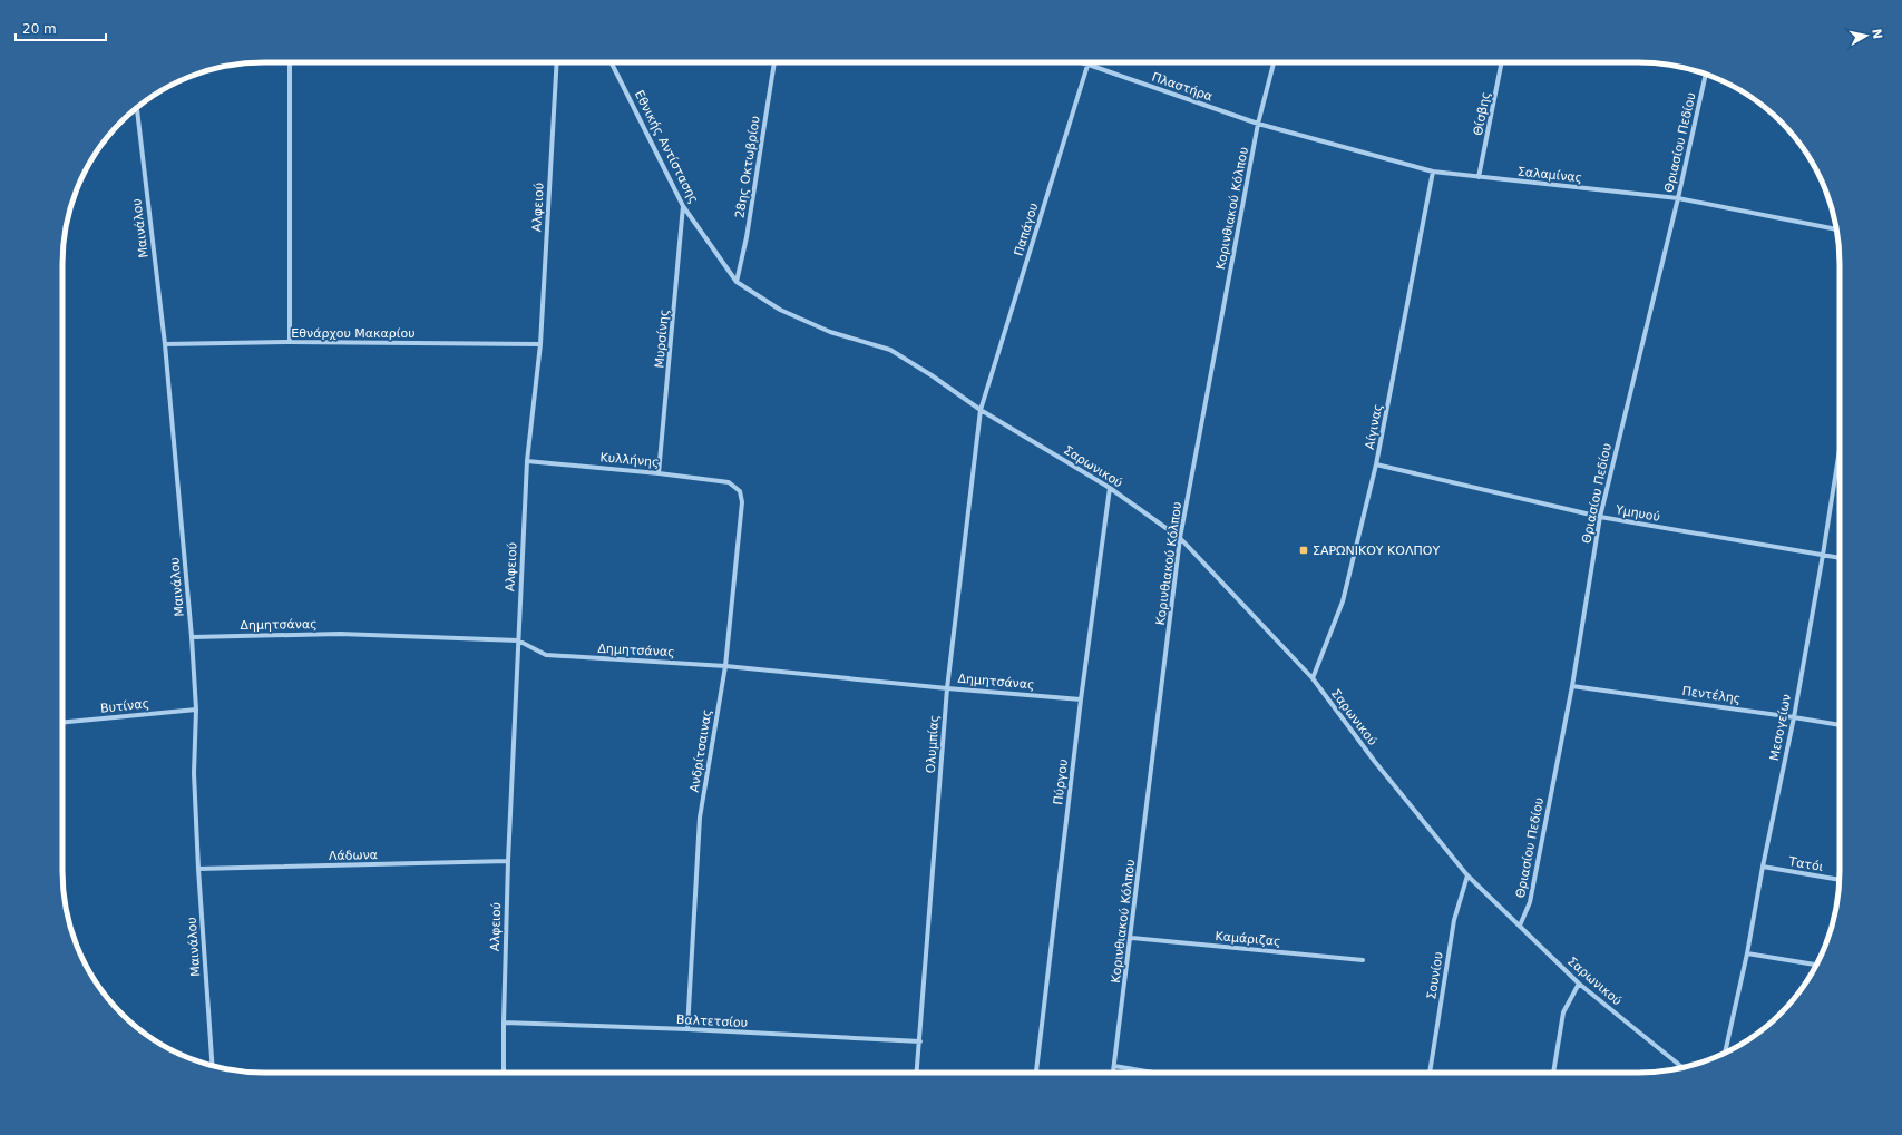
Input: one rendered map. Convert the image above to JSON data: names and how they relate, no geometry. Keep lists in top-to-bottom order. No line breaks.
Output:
{"streets":{"street":["Πλαστήρα","Θίσβης","Θριασίου Πεδίου","Εθνικής Αντίστασης","28ης Οκτωβρίου","Σαλαμίνας","Αλφειού","Κορινθιακού Κόλπου","Μαινάλου","Παπάγου","Εθνάρχου Μακαρίου","Μυρσίνης","Αίγινας","Κυλλήνης","Σαρωνικού","Υμηυού","Δημητσάνας","Πεντέλης","Βυτίνας","Μεσογείων","Ολυμπίας","Ανδρίτσαινας","Πύργου","Λάδωνα","Τατόι","Καμάριζας","Σουνίου","Βαλτετσίου"]},"crossings":[["Πλαστήρα","Σαλαμίνας"],["Πλαστήρα","Κορινθιακού Κόλπου"],["Πλαστήρα","Παπάγου"],["Θίσβης","Σαλαμίνας"],["Θριασίου Πεδίου","Σαλαμίνας"],["Θριασίου Πεδίου","Σαρωνικού"],["Θριασίου Πεδίου","Υμηυού"],["Θριασίου Πεδίου","Πεντέλης"],["Εθνικής Αντίστασης","28ης Οκτωβρίου"],["Εθνικής Αντίστασης","Παπάγου"],["Εθνικής Αντίστασης","Μυρσίνης"],["Εθνικής Αντίστασης","Σαρωνικού"],["Εθνικής Αντίστασης","Ολυμπίας"],["Σαλαμίνας","Κορινθιακού Κόλπου"],["Σαλαμίνας","Αίγινας"],["Αλφειού","Εθνάρχου Μακαρίου"],["Αλφειού","Κυλλήνης"],["Αλφειού","Δημητσάνας"],["Αλφειού","Λάδωνα"],["Αλφειού","Βαλτετσίου"],["Κορινθιακού Κόλπου","Σαρωνικού"],["Κορινθιακού Κόλπου","Καμάριζας"],["Μαινάλου","Εθνάρχου Μακαρίου"],["Μαινάλου","Δημητσάνας"],["Μαινάλου","Βυτίνας"],["Μαινάλου","Λάδωνα"],["Παπάγου","Σαρωνικού"],["Παπάγου","Ολυμπίας"],["Μυρσίνης","Κυλλήνης"],["Αίγινας","Σαρωνικού"],["Αίγινας","Υμηυού"],["Κυλλήνης","Ανδρίτσαινας"],["Σαρωνικού","Ολυμπίας"],["Σαρωνικού","Πύργου"],["Σαρωνικού","Σουνίου"],["Υμηυού","Μεσογείων"],["Δημητσάνας","Ολυμπίας"],["Δημητσάνας","Ανδρίτσαινας"],["Δημητσάνας","Πύργου"],["Πεντέλης","Μεσογείων"],["Μεσογείων","Τατόι"],["Ολυμπίας","Βαλτετσίου"],["Ανδρίτσαινας","Βαλτετσίου"]],"places":{"transit":["ΣΑΡΩΝΙΚΟΥ ΚΟΛΠΟΥ"]},"scale_bar":"20 m","north":"right"}
